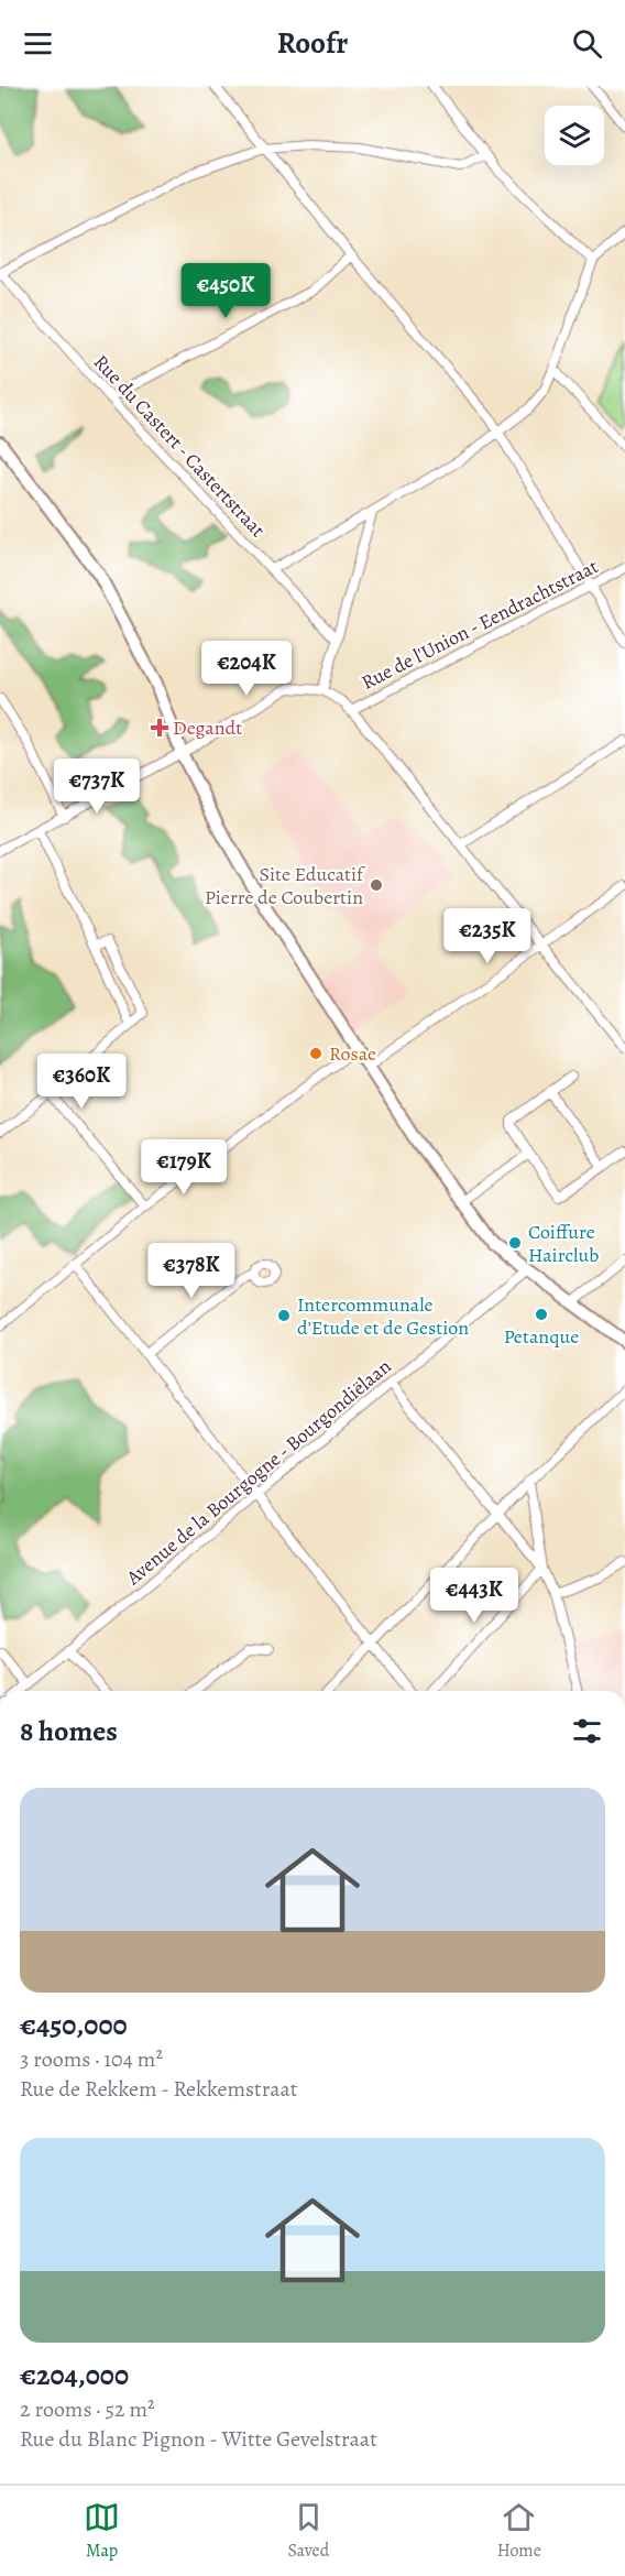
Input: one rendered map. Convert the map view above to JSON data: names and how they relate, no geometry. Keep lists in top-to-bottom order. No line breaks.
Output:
{"streets":{"street":["Rue du Castert - Castertstraat","Rue de l'Union - Eendrachtstraat","Avenue de la Bourgogne - Bourgondiëlaan"]},"places":{"health":["Degandt"],"other":["Site Educatif Pierre de Coubertin","Rosae","Coiffure Hairclub","Petanque","Intercommunale d’Etude et de Gestion"]},"page":{"header":"Roofr","price":["€450K","€204K","€737K","€235K","€360K","€179K","€378K","€443K"],"heading":"8 homes","list":[{"name":"€450,000","note":"3 rooms · 104 m² · Rue de Rekkem - Rekkemstraat"},{"name":"€204,000","note":"2 rooms · 52 m² · Rue du Blanc Pignon - Witte Gevelstraat"}],"tabs":["Map","Saved","Home"]}}
